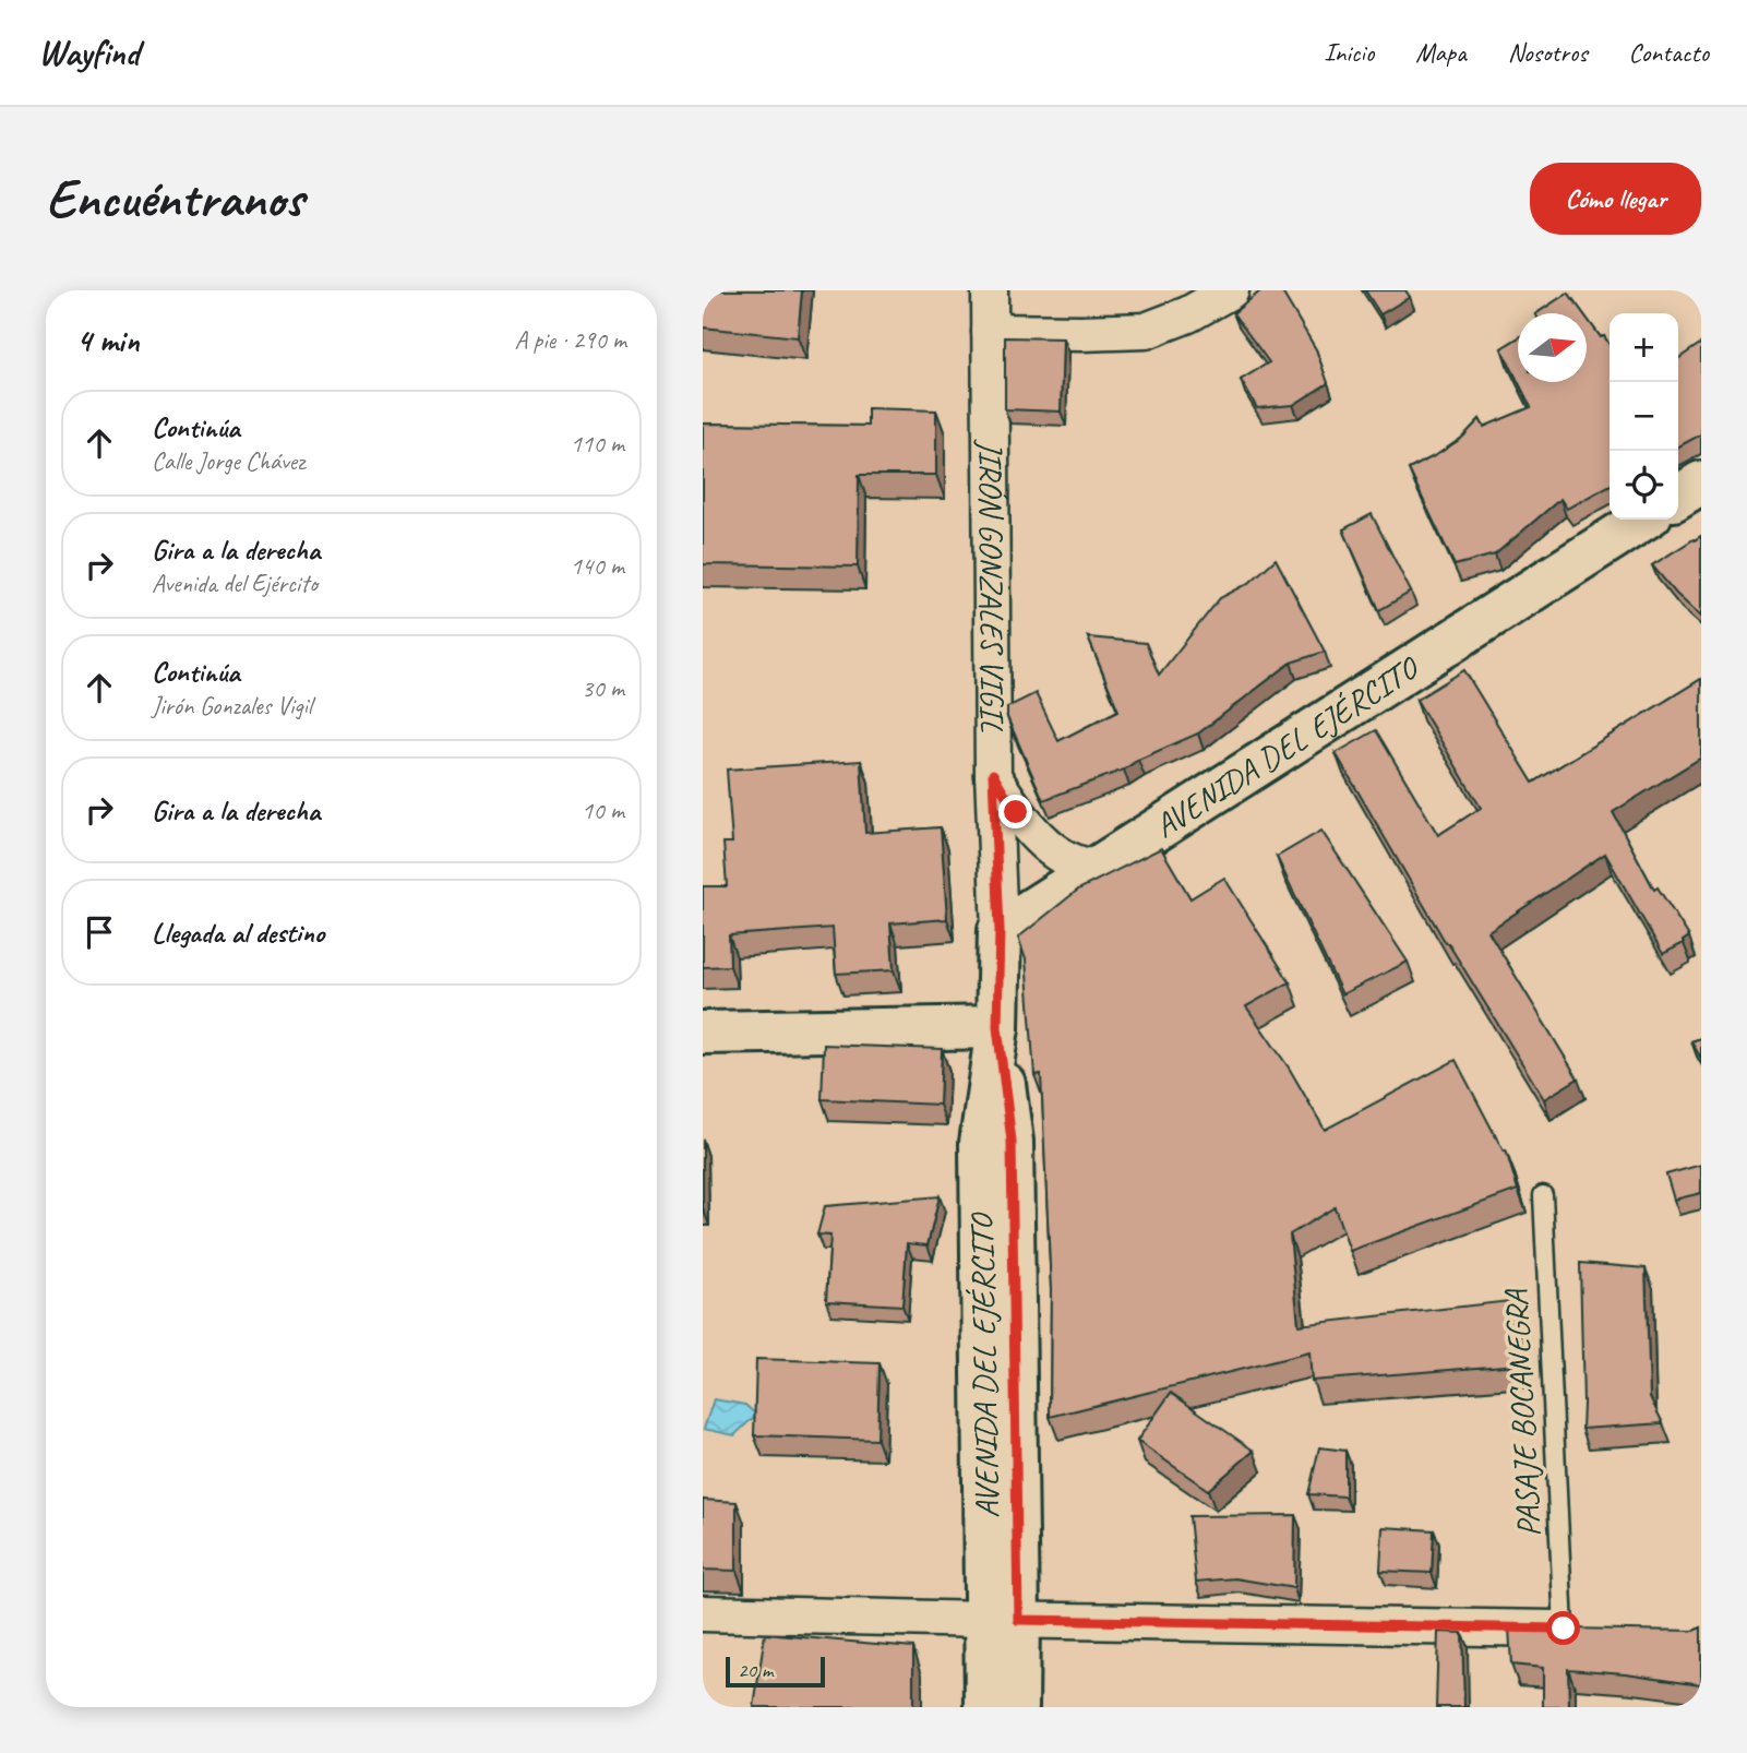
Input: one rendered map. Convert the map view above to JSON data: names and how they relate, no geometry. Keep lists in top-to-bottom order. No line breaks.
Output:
{"streets":{"main road":["AVENIDA DEL EJÉRCITO"],"street":["JIRÓN GONZALES VIGIL"],"lane":["PASAJE BOCANEGRA"]},"crossings":[["JIRÓN GONZALES VIGIL","AVENIDA DEL EJÉRCITO"]],"scale_bar":"20 m","north":"right","page":{"header":"Wayfind","nav":["Inicio","Mapa","Nosotros","Contacto"],"buttons":"Cómo llegar","title":"Encuéntranos","heading":["4 min","A pie · 290 m"],"map_buttons":["+","−"],"list":[["Continúa","Calle Jorge Chávez","110 m"],["Gira a la derecha","Avenida del Ejército","140 m"],["Continúa","Jirón Gonzales Vigil","30 m"],["Gira a la derecha","10 m"],"Llegada al destino"],"scale":"20 m"}}
